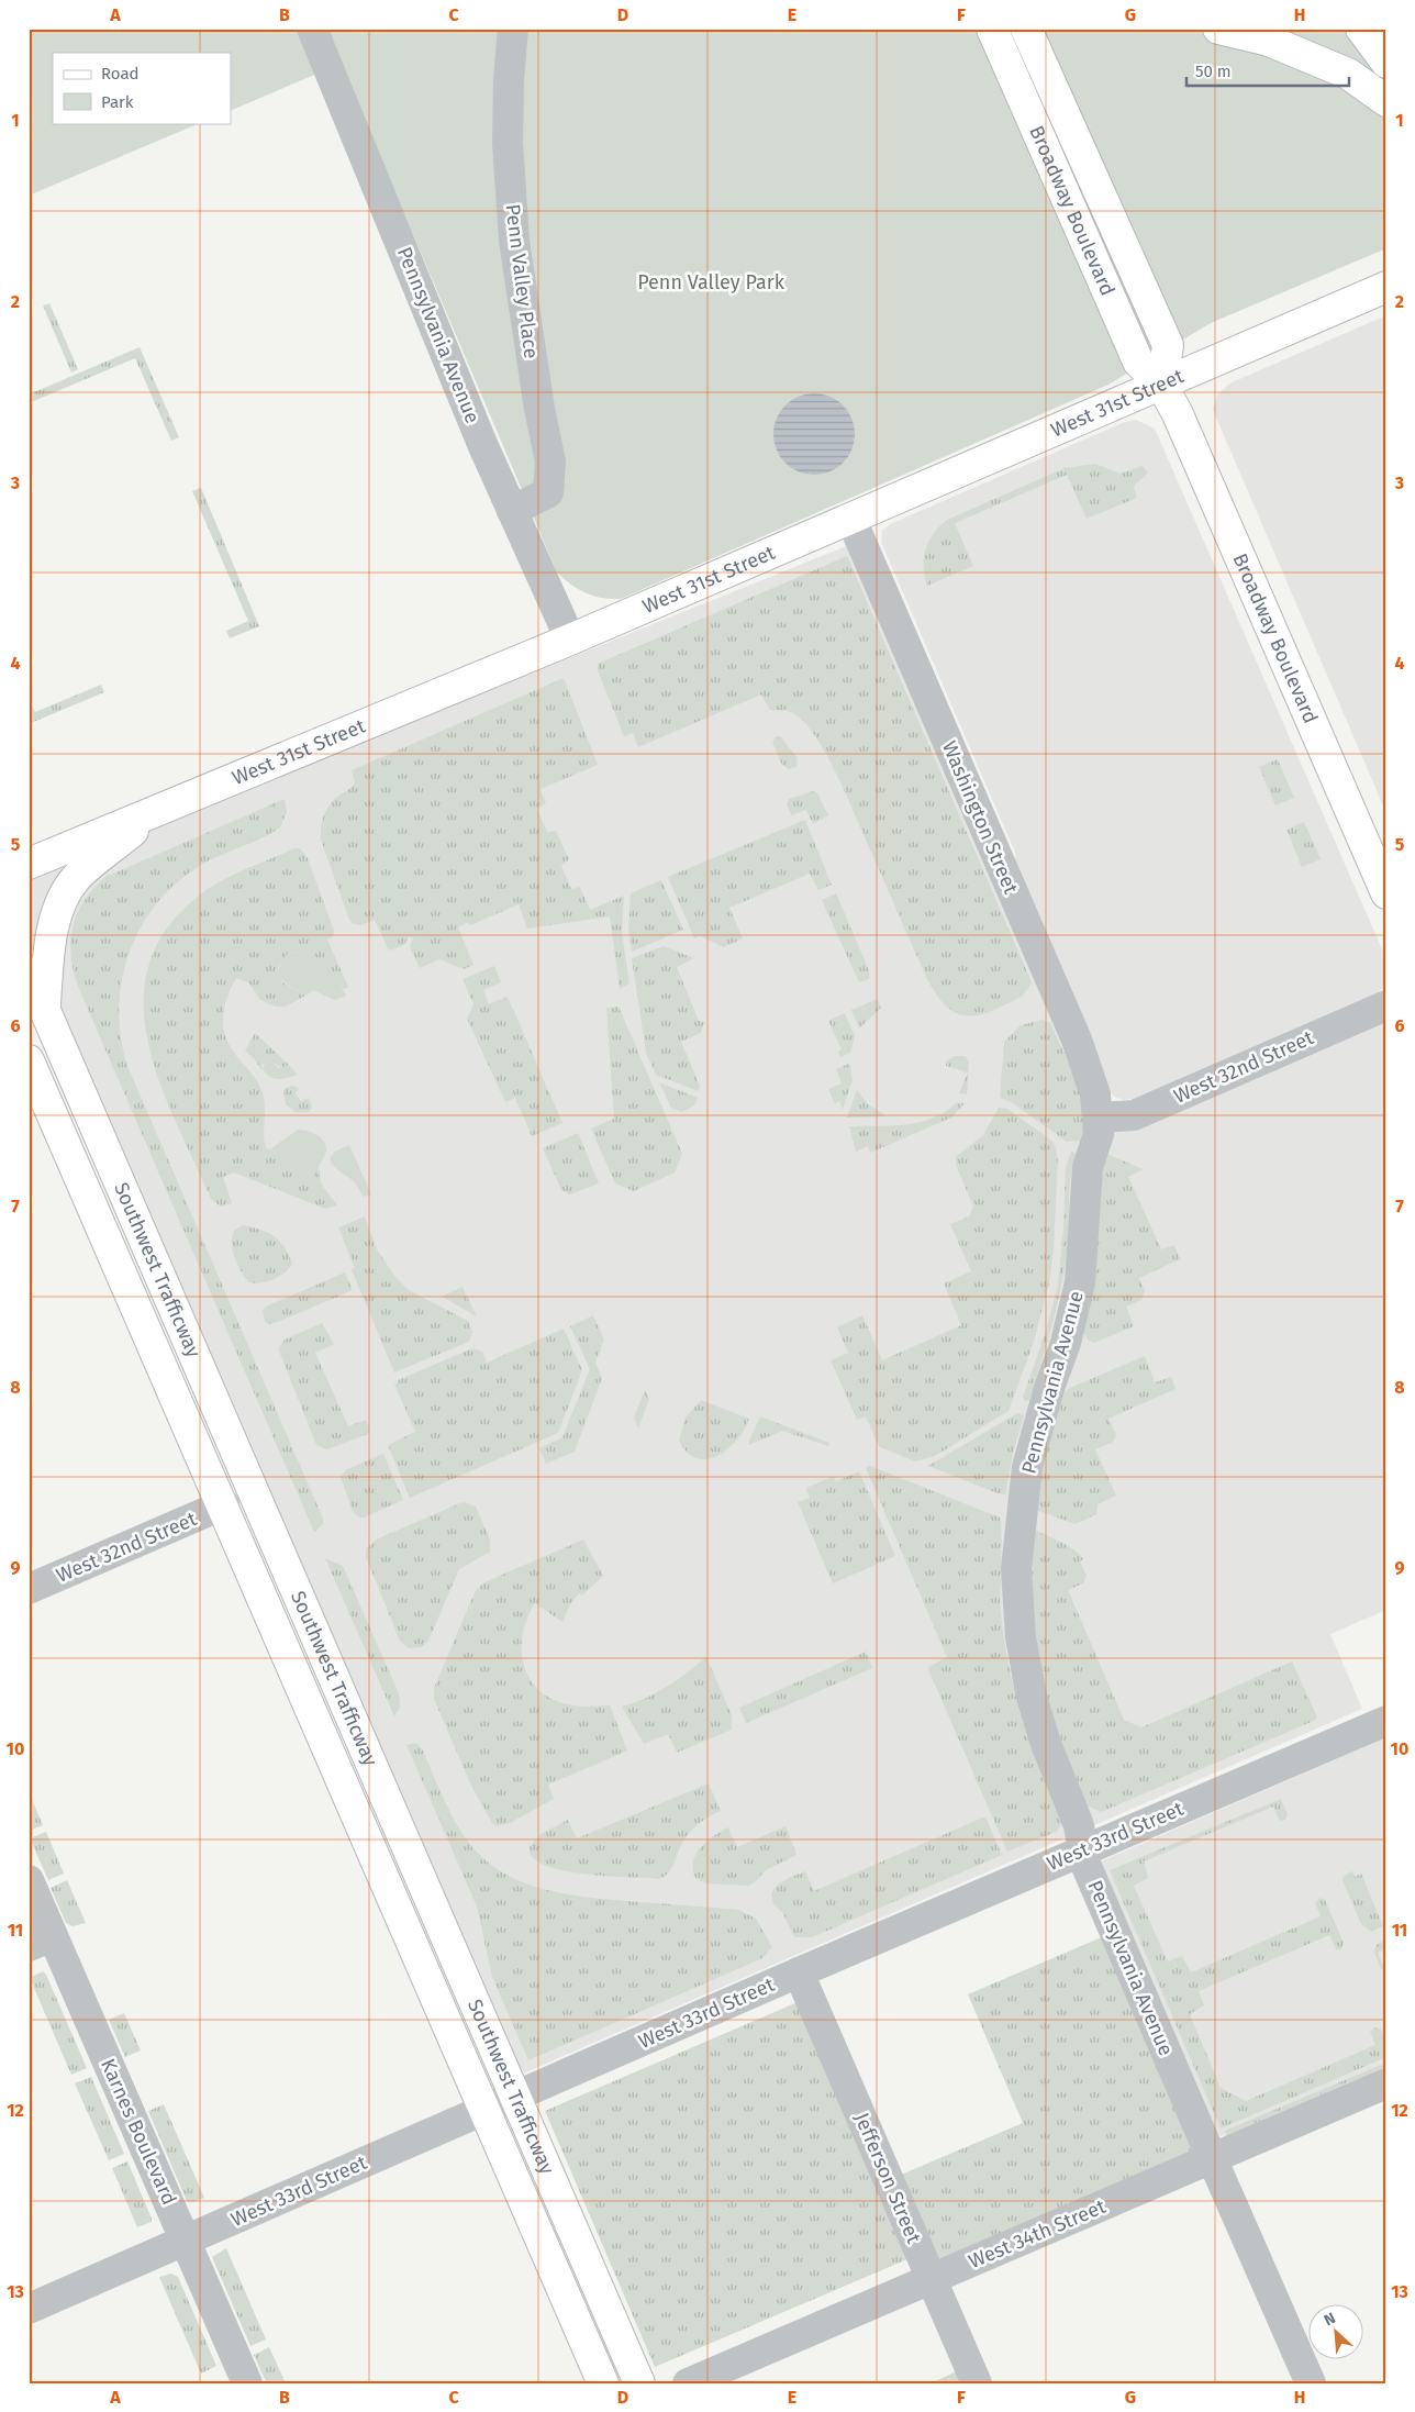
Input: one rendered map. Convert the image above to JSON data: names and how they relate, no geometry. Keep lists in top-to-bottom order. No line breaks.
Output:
{"streets":{"main road":["Broadway Boulevard","West 31st Street","Southwest Trafficway"],"street":["Penn Valley Place","Pennsylvania Avenue","Washington Street","West 32nd Street","West 33rd Street","Karnes Boulevard","Jefferson Street","West 34th Street"]},"crossings":[["Broadway Boulevard","West 31st Street"],["Penn Valley Place","Pennsylvania Avenue"],["Pennsylvania Avenue","West 31st Street"],["Pennsylvania Avenue","Washington Street"],["Pennsylvania Avenue","West 32nd Street"],["Pennsylvania Avenue","West 33rd Street"],["Pennsylvania Avenue","West 34th Street"],["West 31st Street","Washington Street"],["Washington Street","West 32nd Street"],["West 32nd Street","Southwest Trafficway"],["Southwest Trafficway","West 33rd Street"],["West 33rd Street","Karnes Boulevard"],["West 33rd Street","Jefferson Street"],["Jefferson Street","West 34th Street"]],"parks":["Penn Valley Park"],"legend":["Road","Park"],"scale_bar":"50 m","north":"top left","grid":{"columns":["A","B","C","D","E","F","G","H"],"rows":["1","2","3","4","5","6","7","8","9","10","11","12","13"]}}
